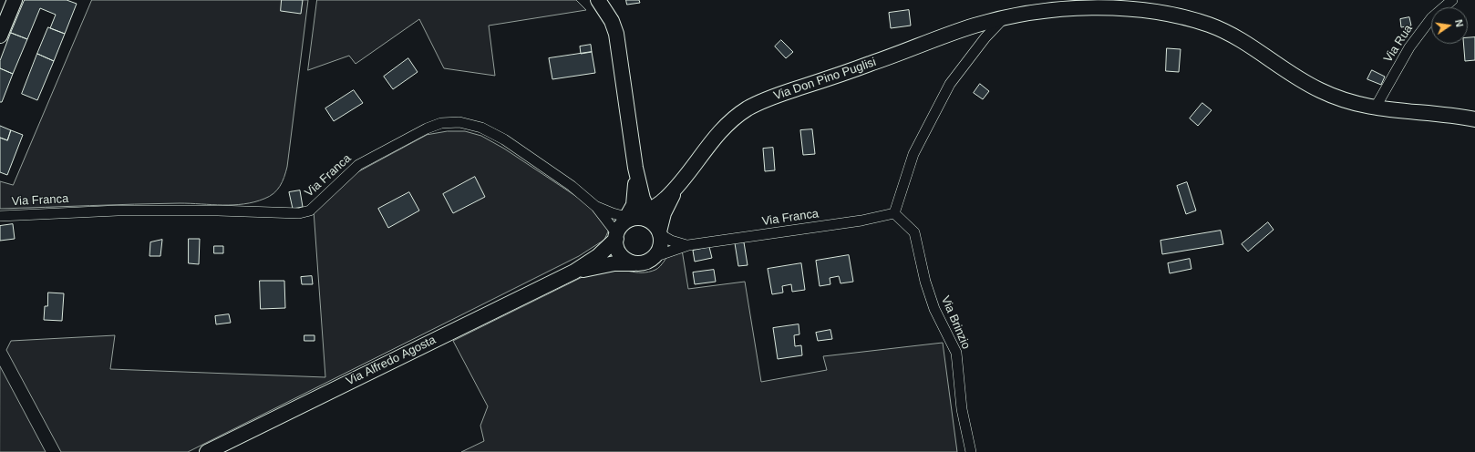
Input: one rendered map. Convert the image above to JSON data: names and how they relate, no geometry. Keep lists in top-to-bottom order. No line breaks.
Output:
{"streets":{"street":["Via Rua","Via Don Pino Puglisi","Via Franca","Via Brinzio","Via Alfredo Agosta"]},"crossings":[["Via Rua","Via Don Pino Puglisi"],["Via Don Pino Puglisi","Via Alfredo Agosta"],["Via Franca","Via Brinzio"]],"north":"right"}
